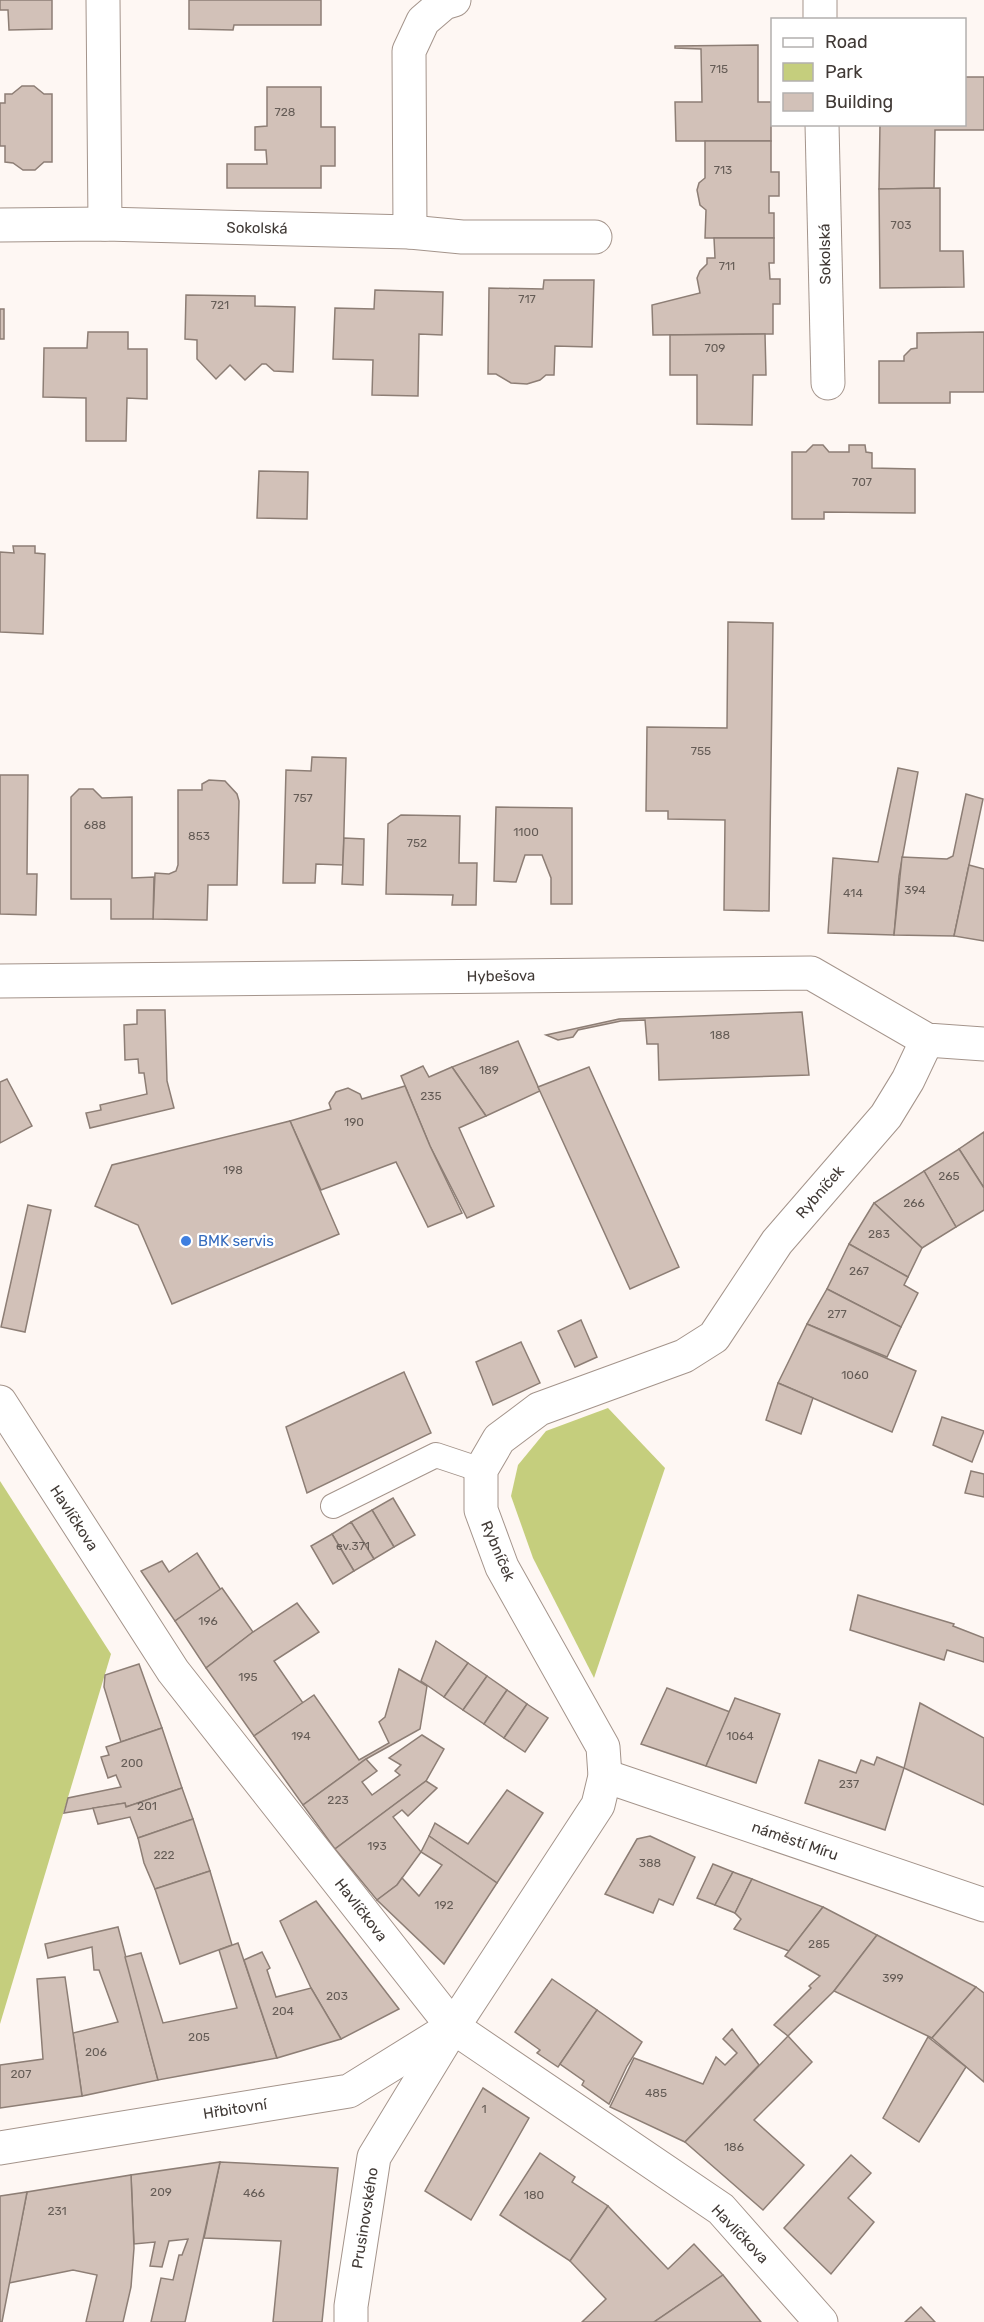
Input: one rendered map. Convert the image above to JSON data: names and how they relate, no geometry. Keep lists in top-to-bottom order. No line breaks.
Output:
{"streets":{"street":["Sokolská","Hybešova","Rybníček","Havlíčkova","náměstí Míru","Hřbitovní","Prusinovského"]},"crossings":[["Hybešova","Rybníček"],["Rybníček","Havlíčkova"],["Rybníček","náměstí Míru"],["Rybníček","Hřbitovní"],["Rybníček","Prusinovského"],["Havlíčkova","Hřbitovní"],["Havlíčkova","Prusinovského"],["Hřbitovní","Prusinovského"]],"places":["BMK servis"],"house_numbers":["715","728","713","703","711","717","721","709","707","755","757","688","1100","853","752","394","414","188","189","235","190","198","265","266","283","267","277","1060","ev.371","196","195","194","1064","200","237","223","201","193","222","388","192","285","399","203","204","205","206","207","485","1","186","209","466","180","231"],"legend":["Road","Park","Building"]}
